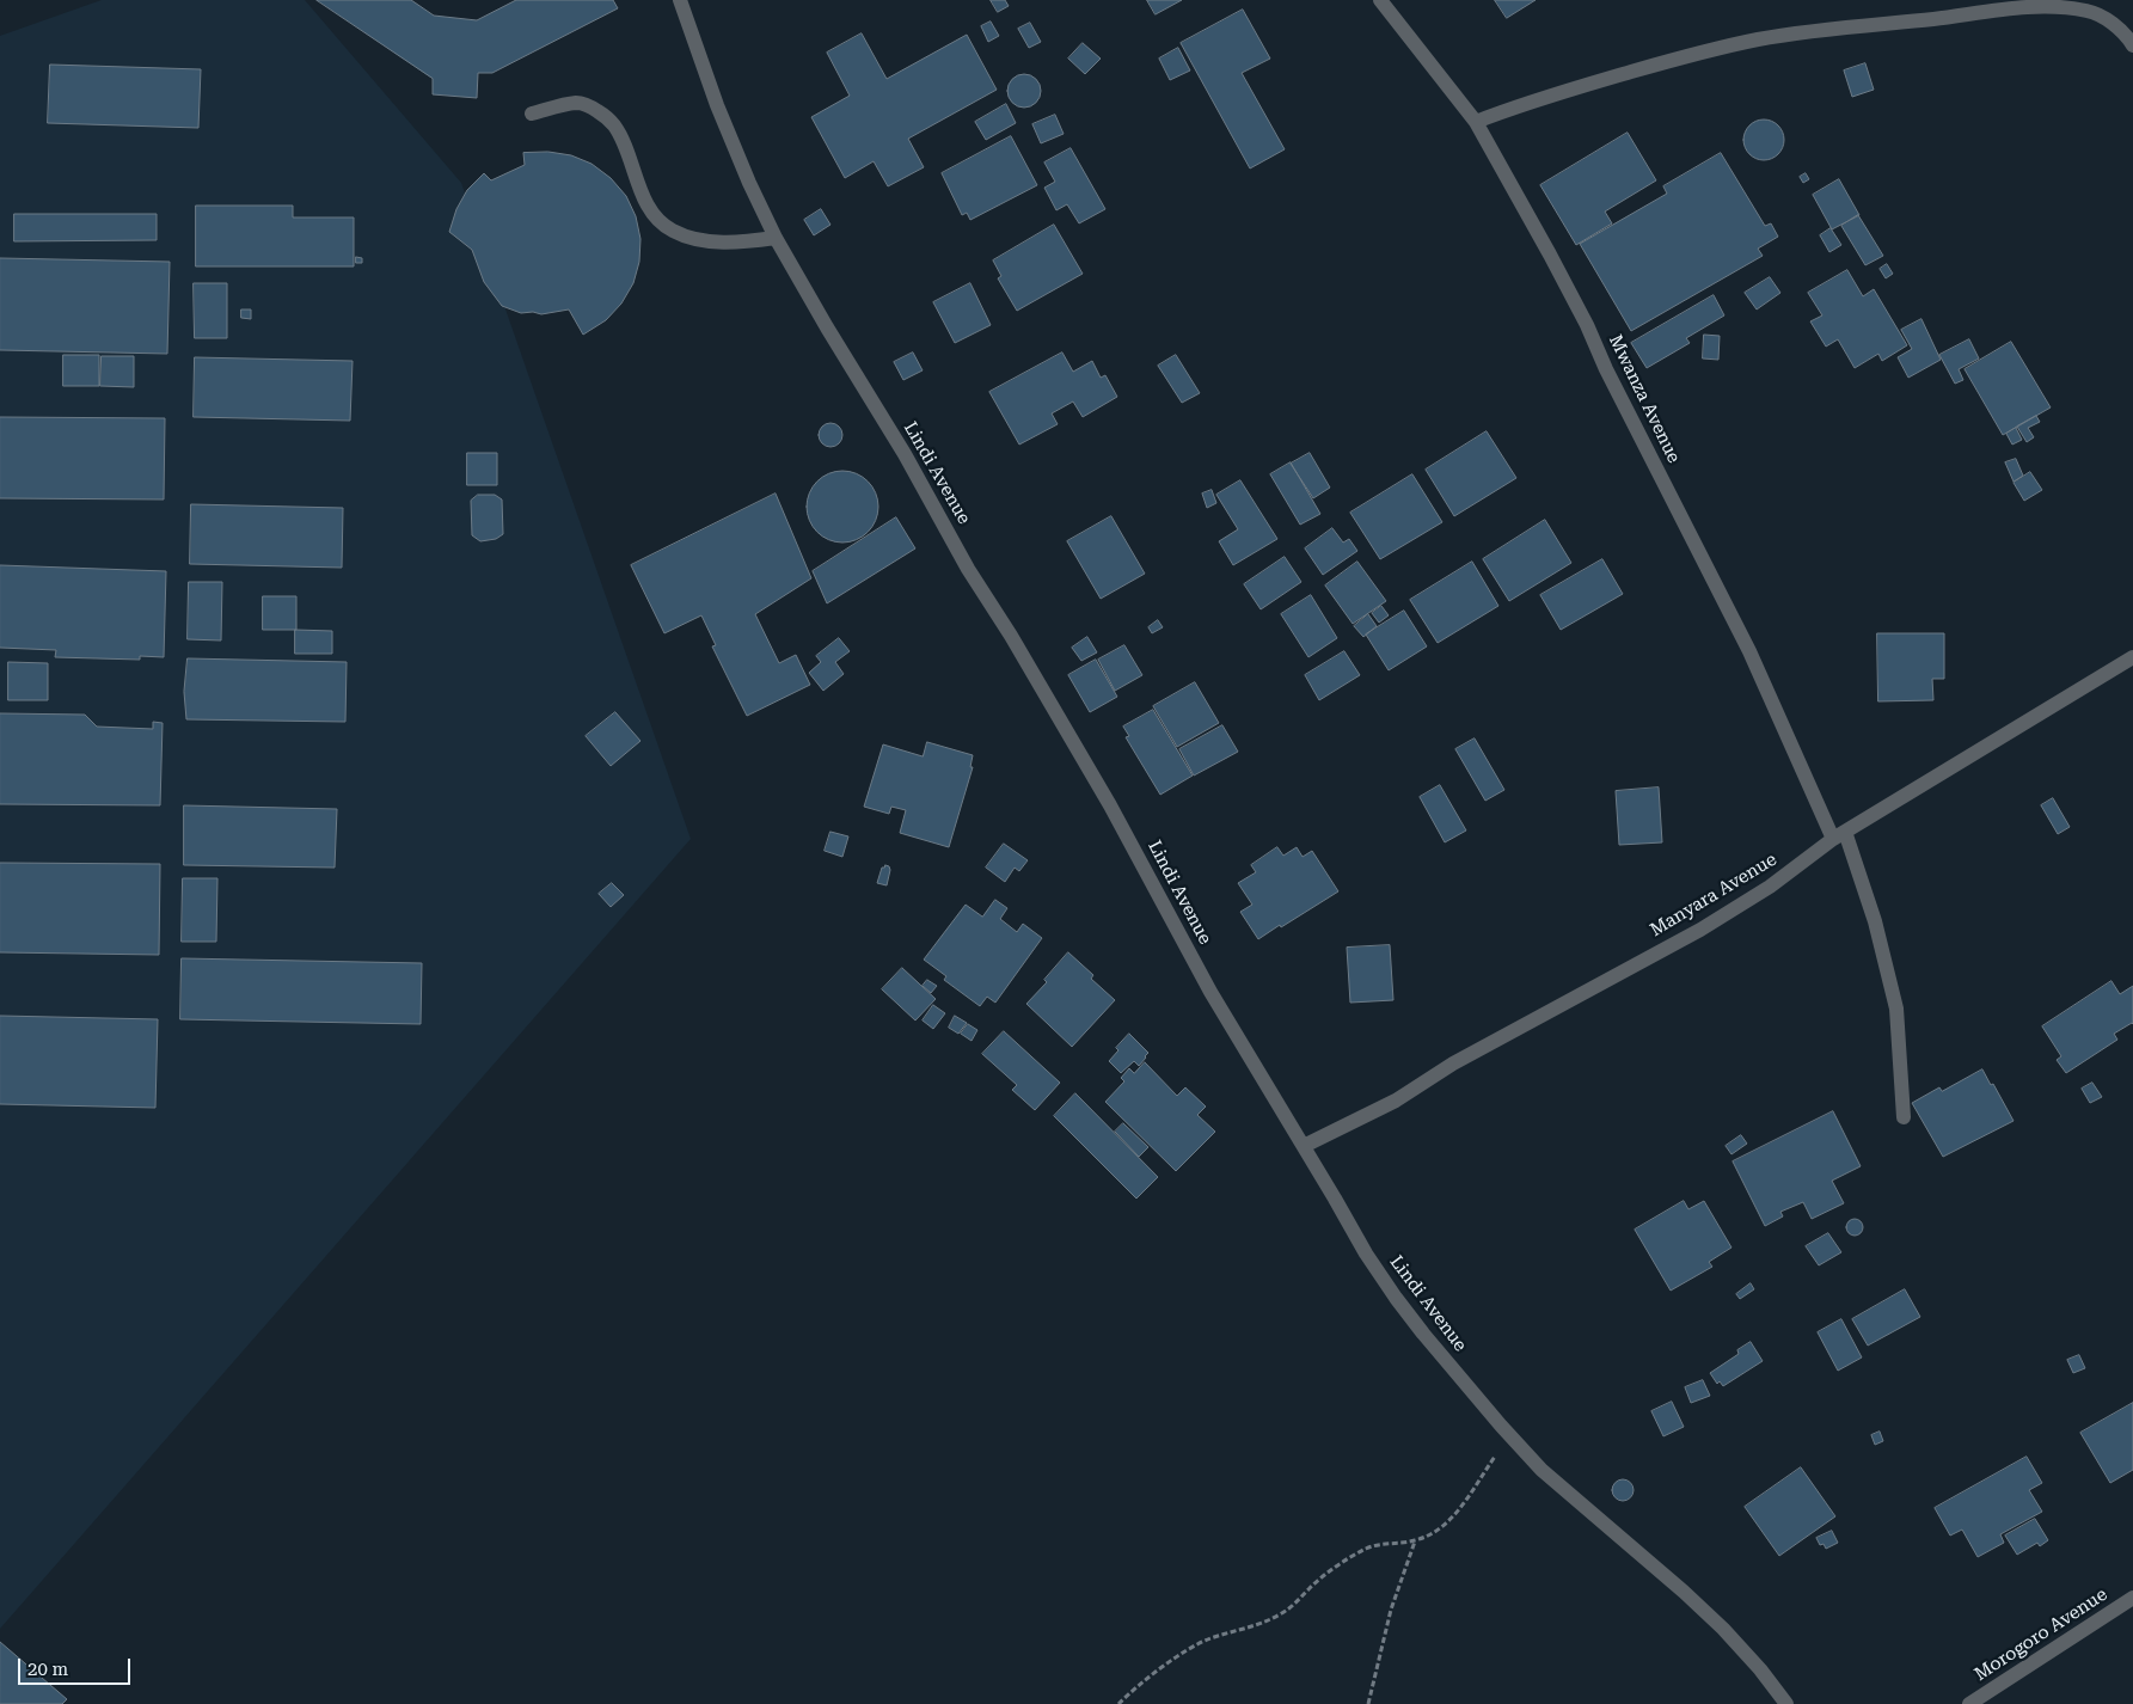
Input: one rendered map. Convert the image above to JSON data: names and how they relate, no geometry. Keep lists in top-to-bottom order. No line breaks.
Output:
{"streets":{"street":["Mwanza Avenue","Lindi Avenue","Manyara Avenue","Morogoro Avenue"]},"crossings":[["Mwanza Avenue","Manyara Avenue"],["Lindi Avenue","Manyara Avenue"]],"scale_bar":"20 m"}
